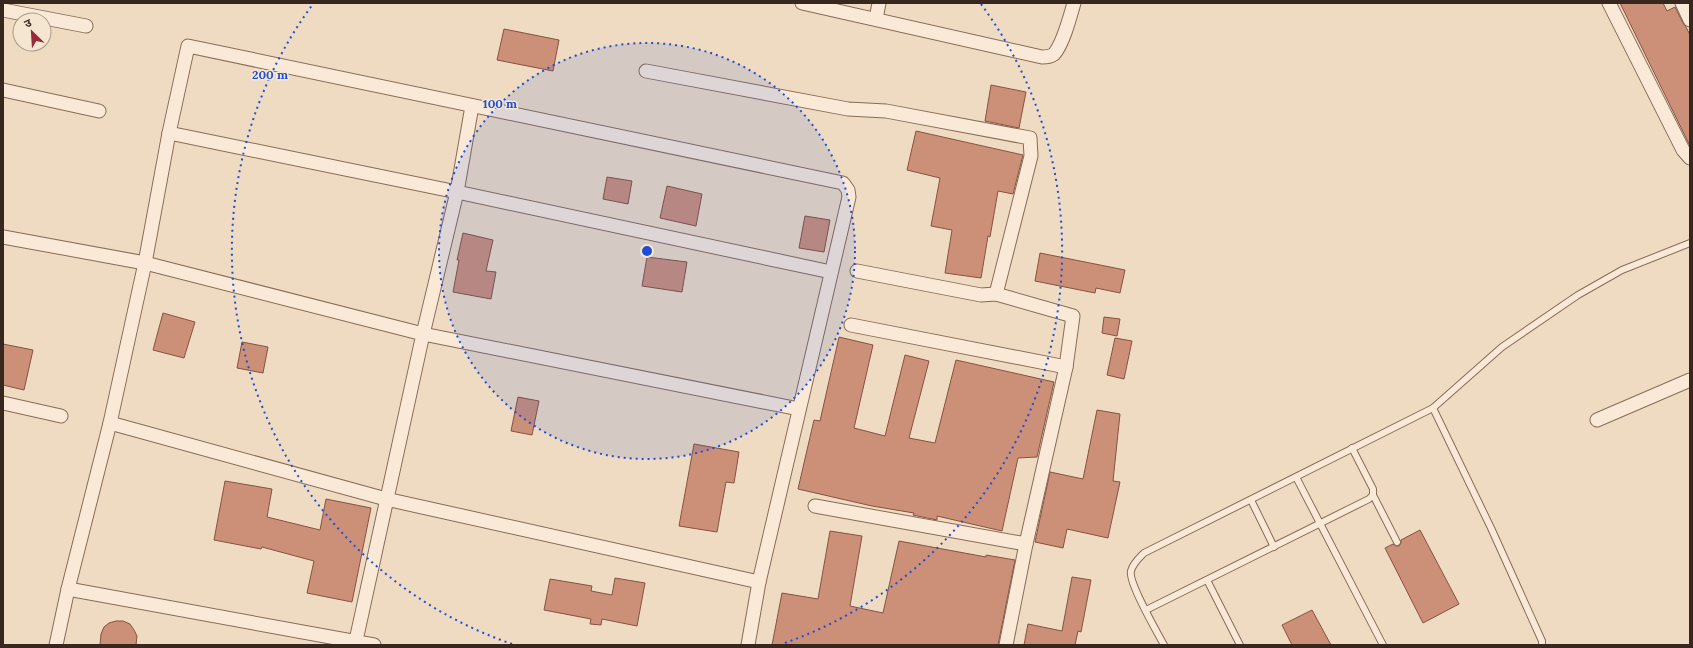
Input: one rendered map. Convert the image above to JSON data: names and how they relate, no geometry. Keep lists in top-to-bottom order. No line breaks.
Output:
{"north":"top left","rings":["200 m","100 m"]}
